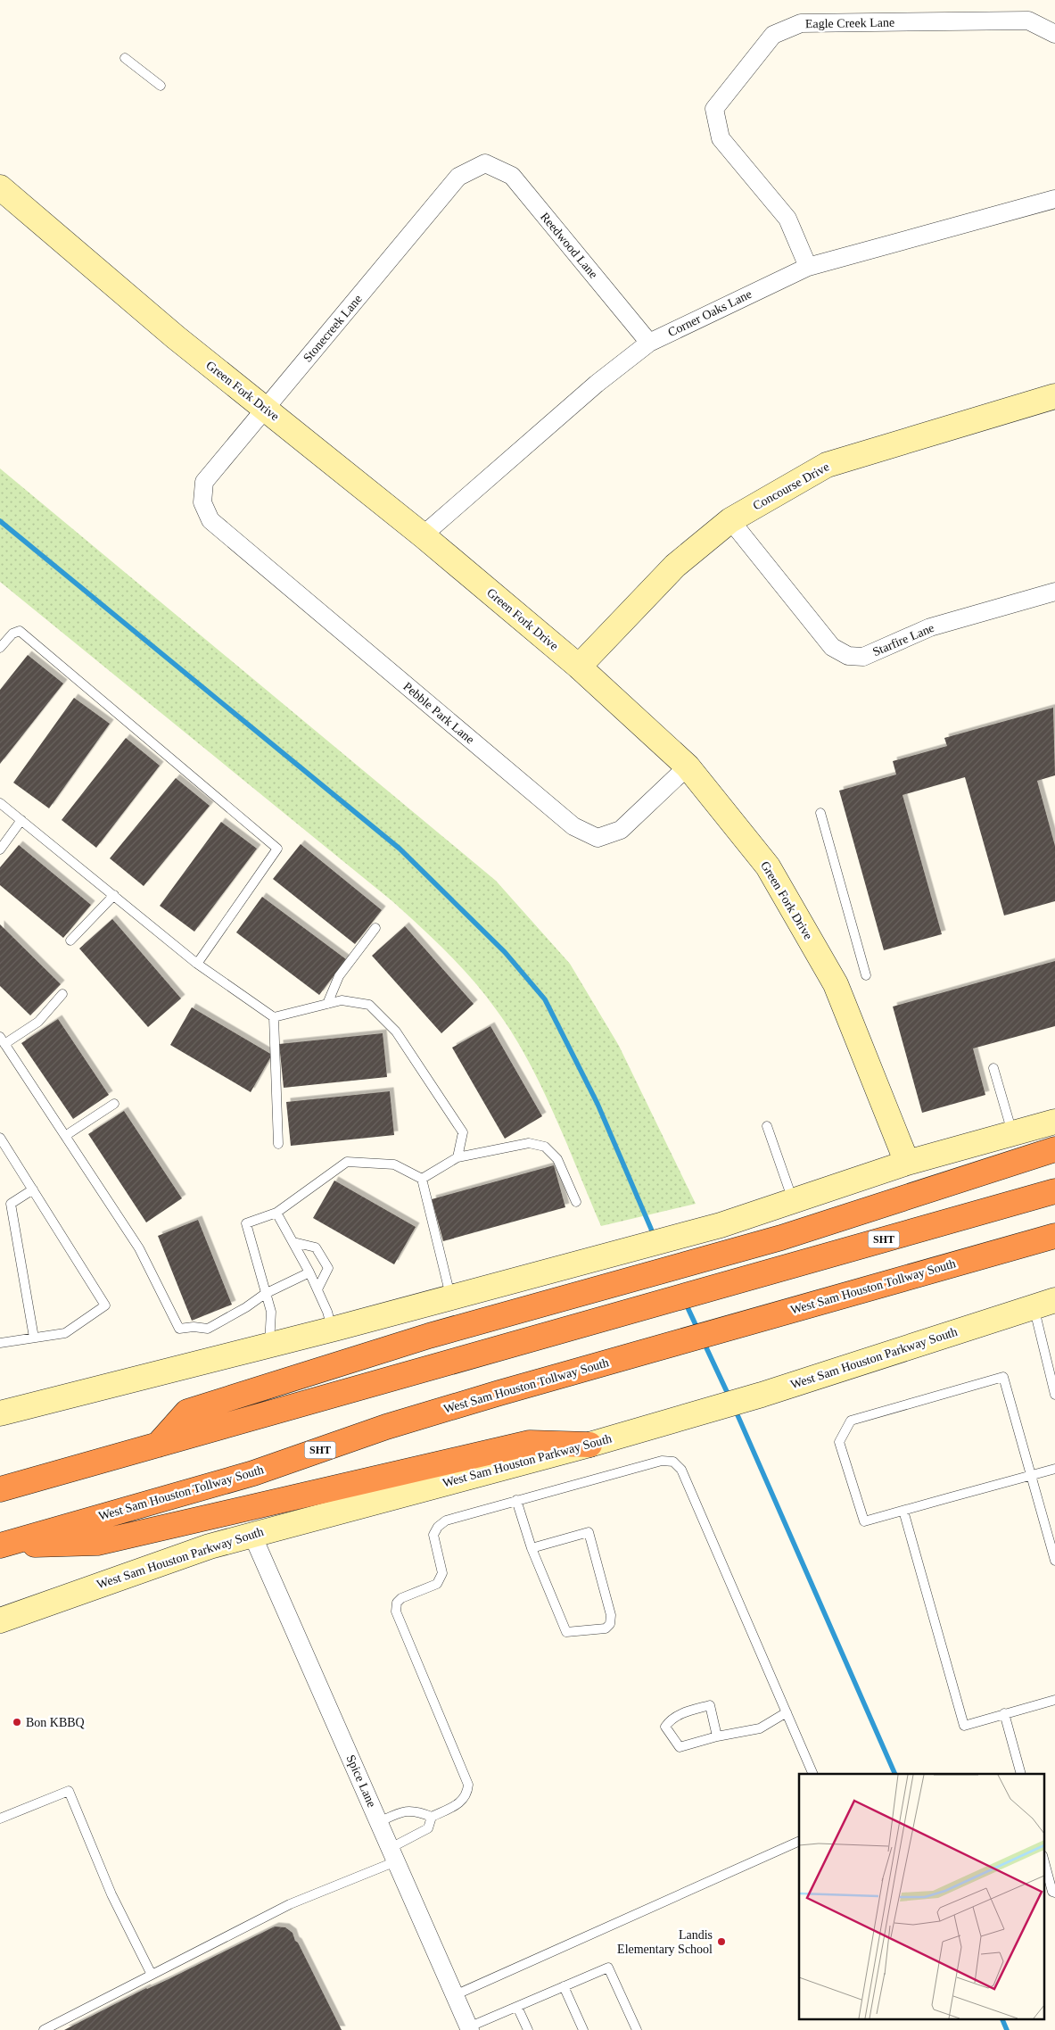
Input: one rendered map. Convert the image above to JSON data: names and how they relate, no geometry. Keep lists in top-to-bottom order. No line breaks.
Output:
{"streets":{"highway":["SHT","West Sam Houston Tollway South"],"main road":["Green Fork Drive","Concourse Drive","West Sam Houston Parkway South"],"street":["Eagle Creek Lane","Reedwood Lane","Corner Oaks Lane","Stonecreek Lane","Starfire Lane","Pebble Park Lane","Spice Lane"]},"crossings":[["Eagle Creek Lane","Corner Oaks Lane"],["Reedwood Lane","Corner Oaks Lane"],["Reedwood Lane","Stonecreek Lane"],["Corner Oaks Lane","Green Fork Drive"],["Stonecreek Lane","Green Fork Drive"],["Stonecreek Lane","Pebble Park Lane"],["Green Fork Drive","Concourse Drive"],["Green Fork Drive","Pebble Park Lane"],["Concourse Drive","Starfire Lane"],["West Sam Houston Parkway South","Spice Lane"]],"places":["Bon KBBQ","Landis Elementary School"]}
